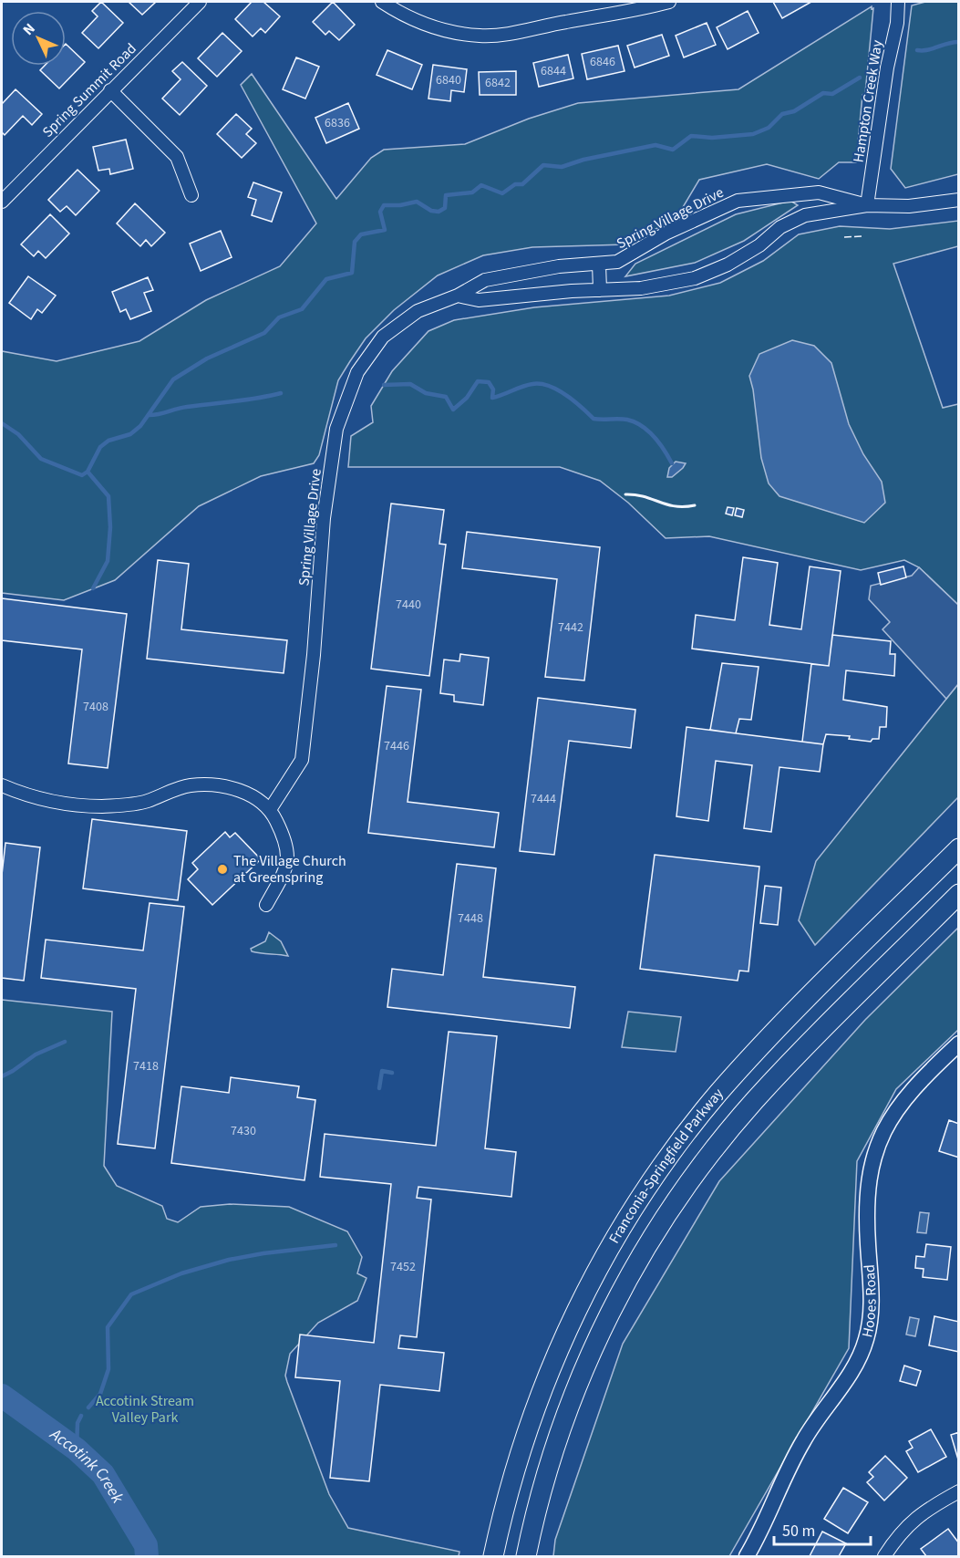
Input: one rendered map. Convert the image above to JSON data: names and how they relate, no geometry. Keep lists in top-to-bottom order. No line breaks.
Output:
{"streets":{"main road":["Franconia-Springfield Parkway"],"street":["Spring Summit Road","Hampton Creek Way","Spring Village Drive","Hooes Road"]},"crossings":[["Hampton Creek Way","Spring Village Drive"]],"water":["Accotink Creek"],"parks":["Accotink Stream Valley Park"],"places":["The Village Church at Greenspring"],"house_numbers":["6846","6844","6840","6842","6836","7440","7442","7408","7446","7444","7448","7418","7430","7452"],"scale_bar":"50 m","north":"top left"}
